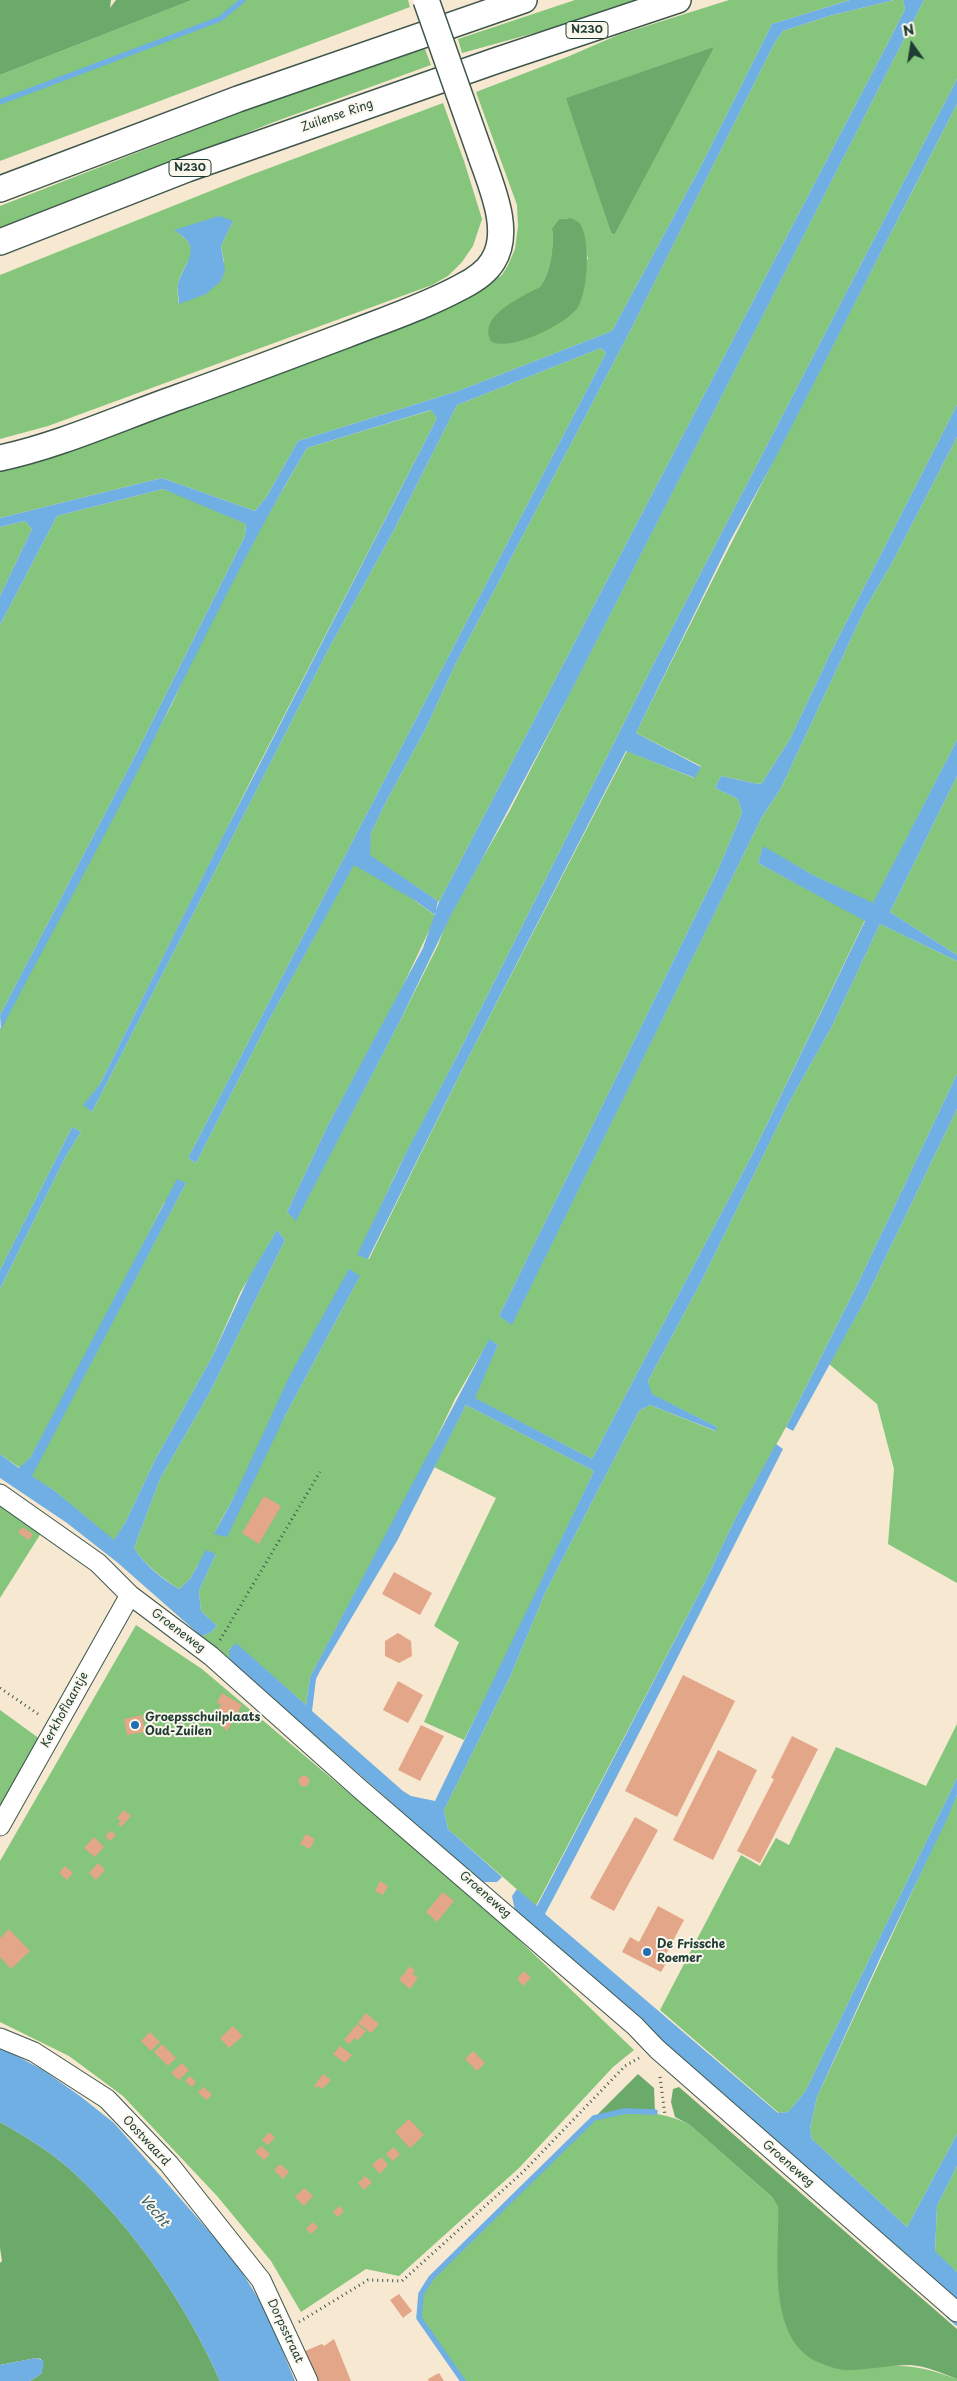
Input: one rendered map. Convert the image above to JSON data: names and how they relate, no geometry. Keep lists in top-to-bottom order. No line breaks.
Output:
{"streets":{"main road":["N230","Zuilense Ring"],"street":["Groeneweg","Kerkhoflaantje","Oostwaard","Dorpsstraat"]},"crossings":[["Groeneweg","Kerkhoflaantje"],["Oostwaard","Dorpsstraat"]],"water":["Vecht"],"places":["Groepsschuilplaats Oud-Zuilen","De Frissche Roemer"],"north":"top"}
